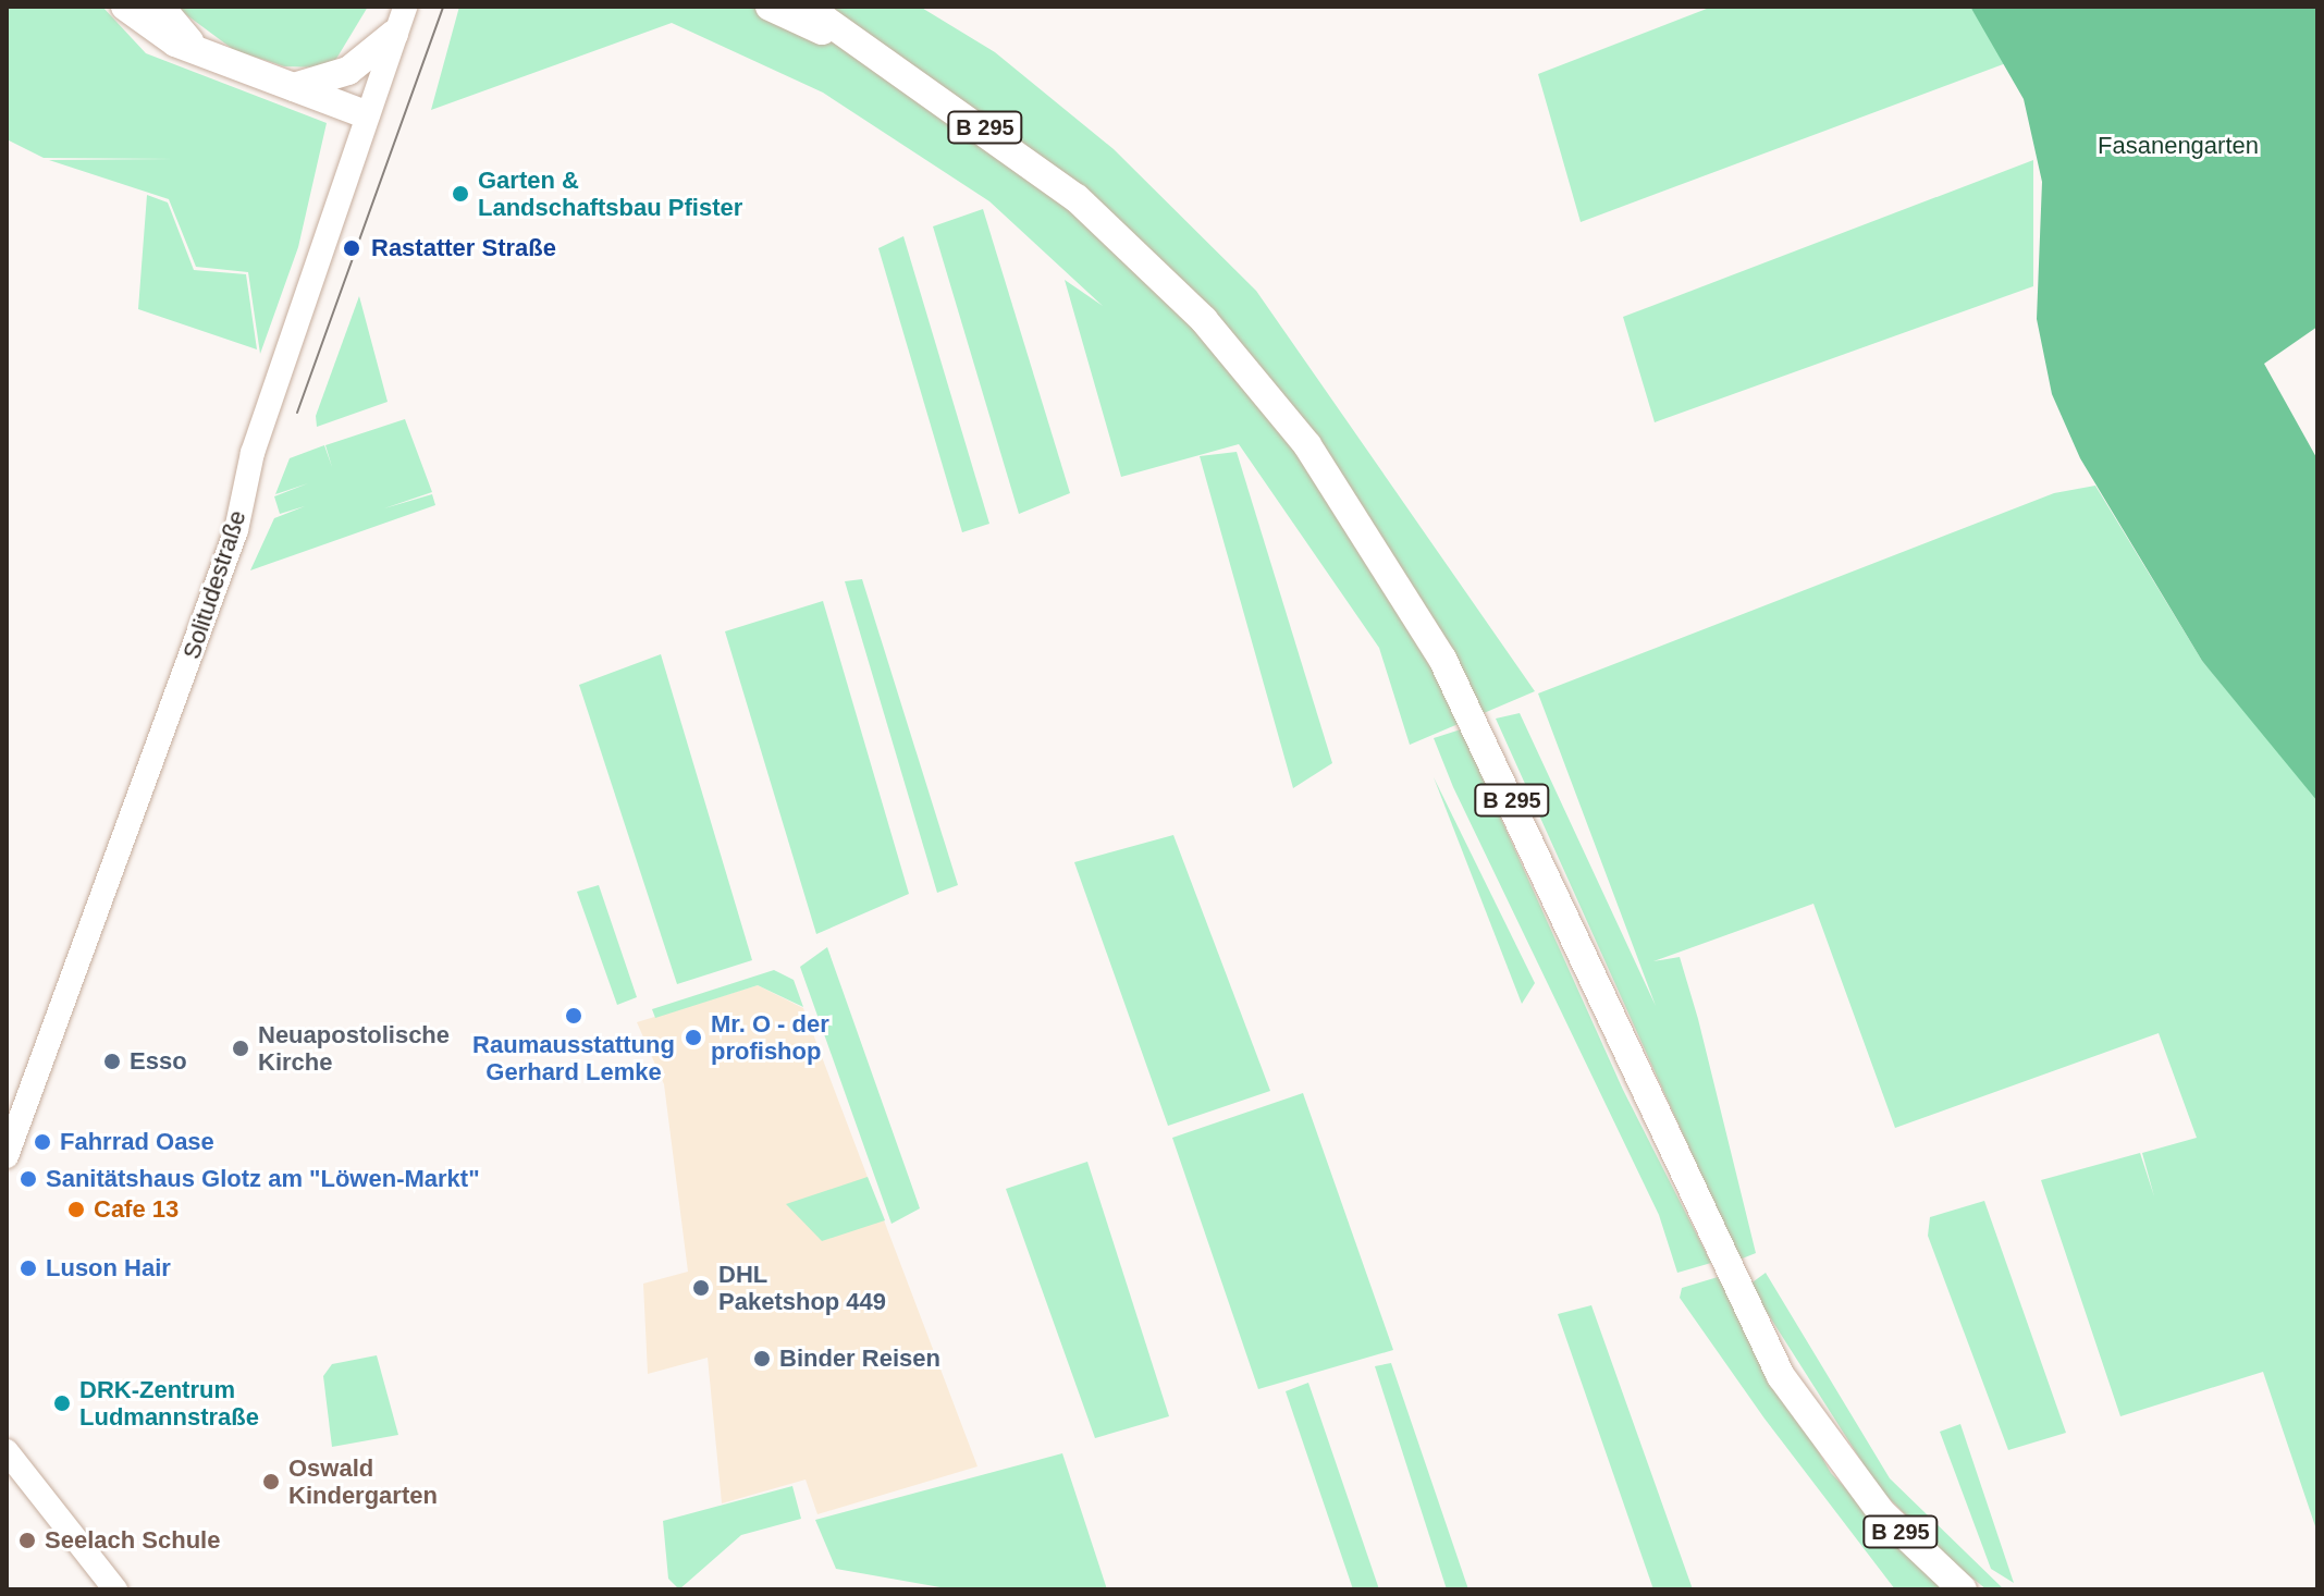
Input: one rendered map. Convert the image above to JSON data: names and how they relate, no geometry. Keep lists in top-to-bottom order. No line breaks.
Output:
{"streets":{"main road":["B 295","Solitudestraße"]},"parks":["Fasanengarten"],"places":["Garten & Landschaftsbau Pfister","Rastatter Straße","Raumausstattung Gerhard Lemke","Mr. O - der profishop","Neuapostolische Kirche","Esso","Fahrrad Oase","Sanitätshaus Glotz am \"Löwen-Markt\"","Cafe 13","Luson Hair","DHL Paketshop 449","Binder Reisen","DRK-Zentrum Ludmannstraße","Oswald Kindergarten","Seelach Schule"]}
